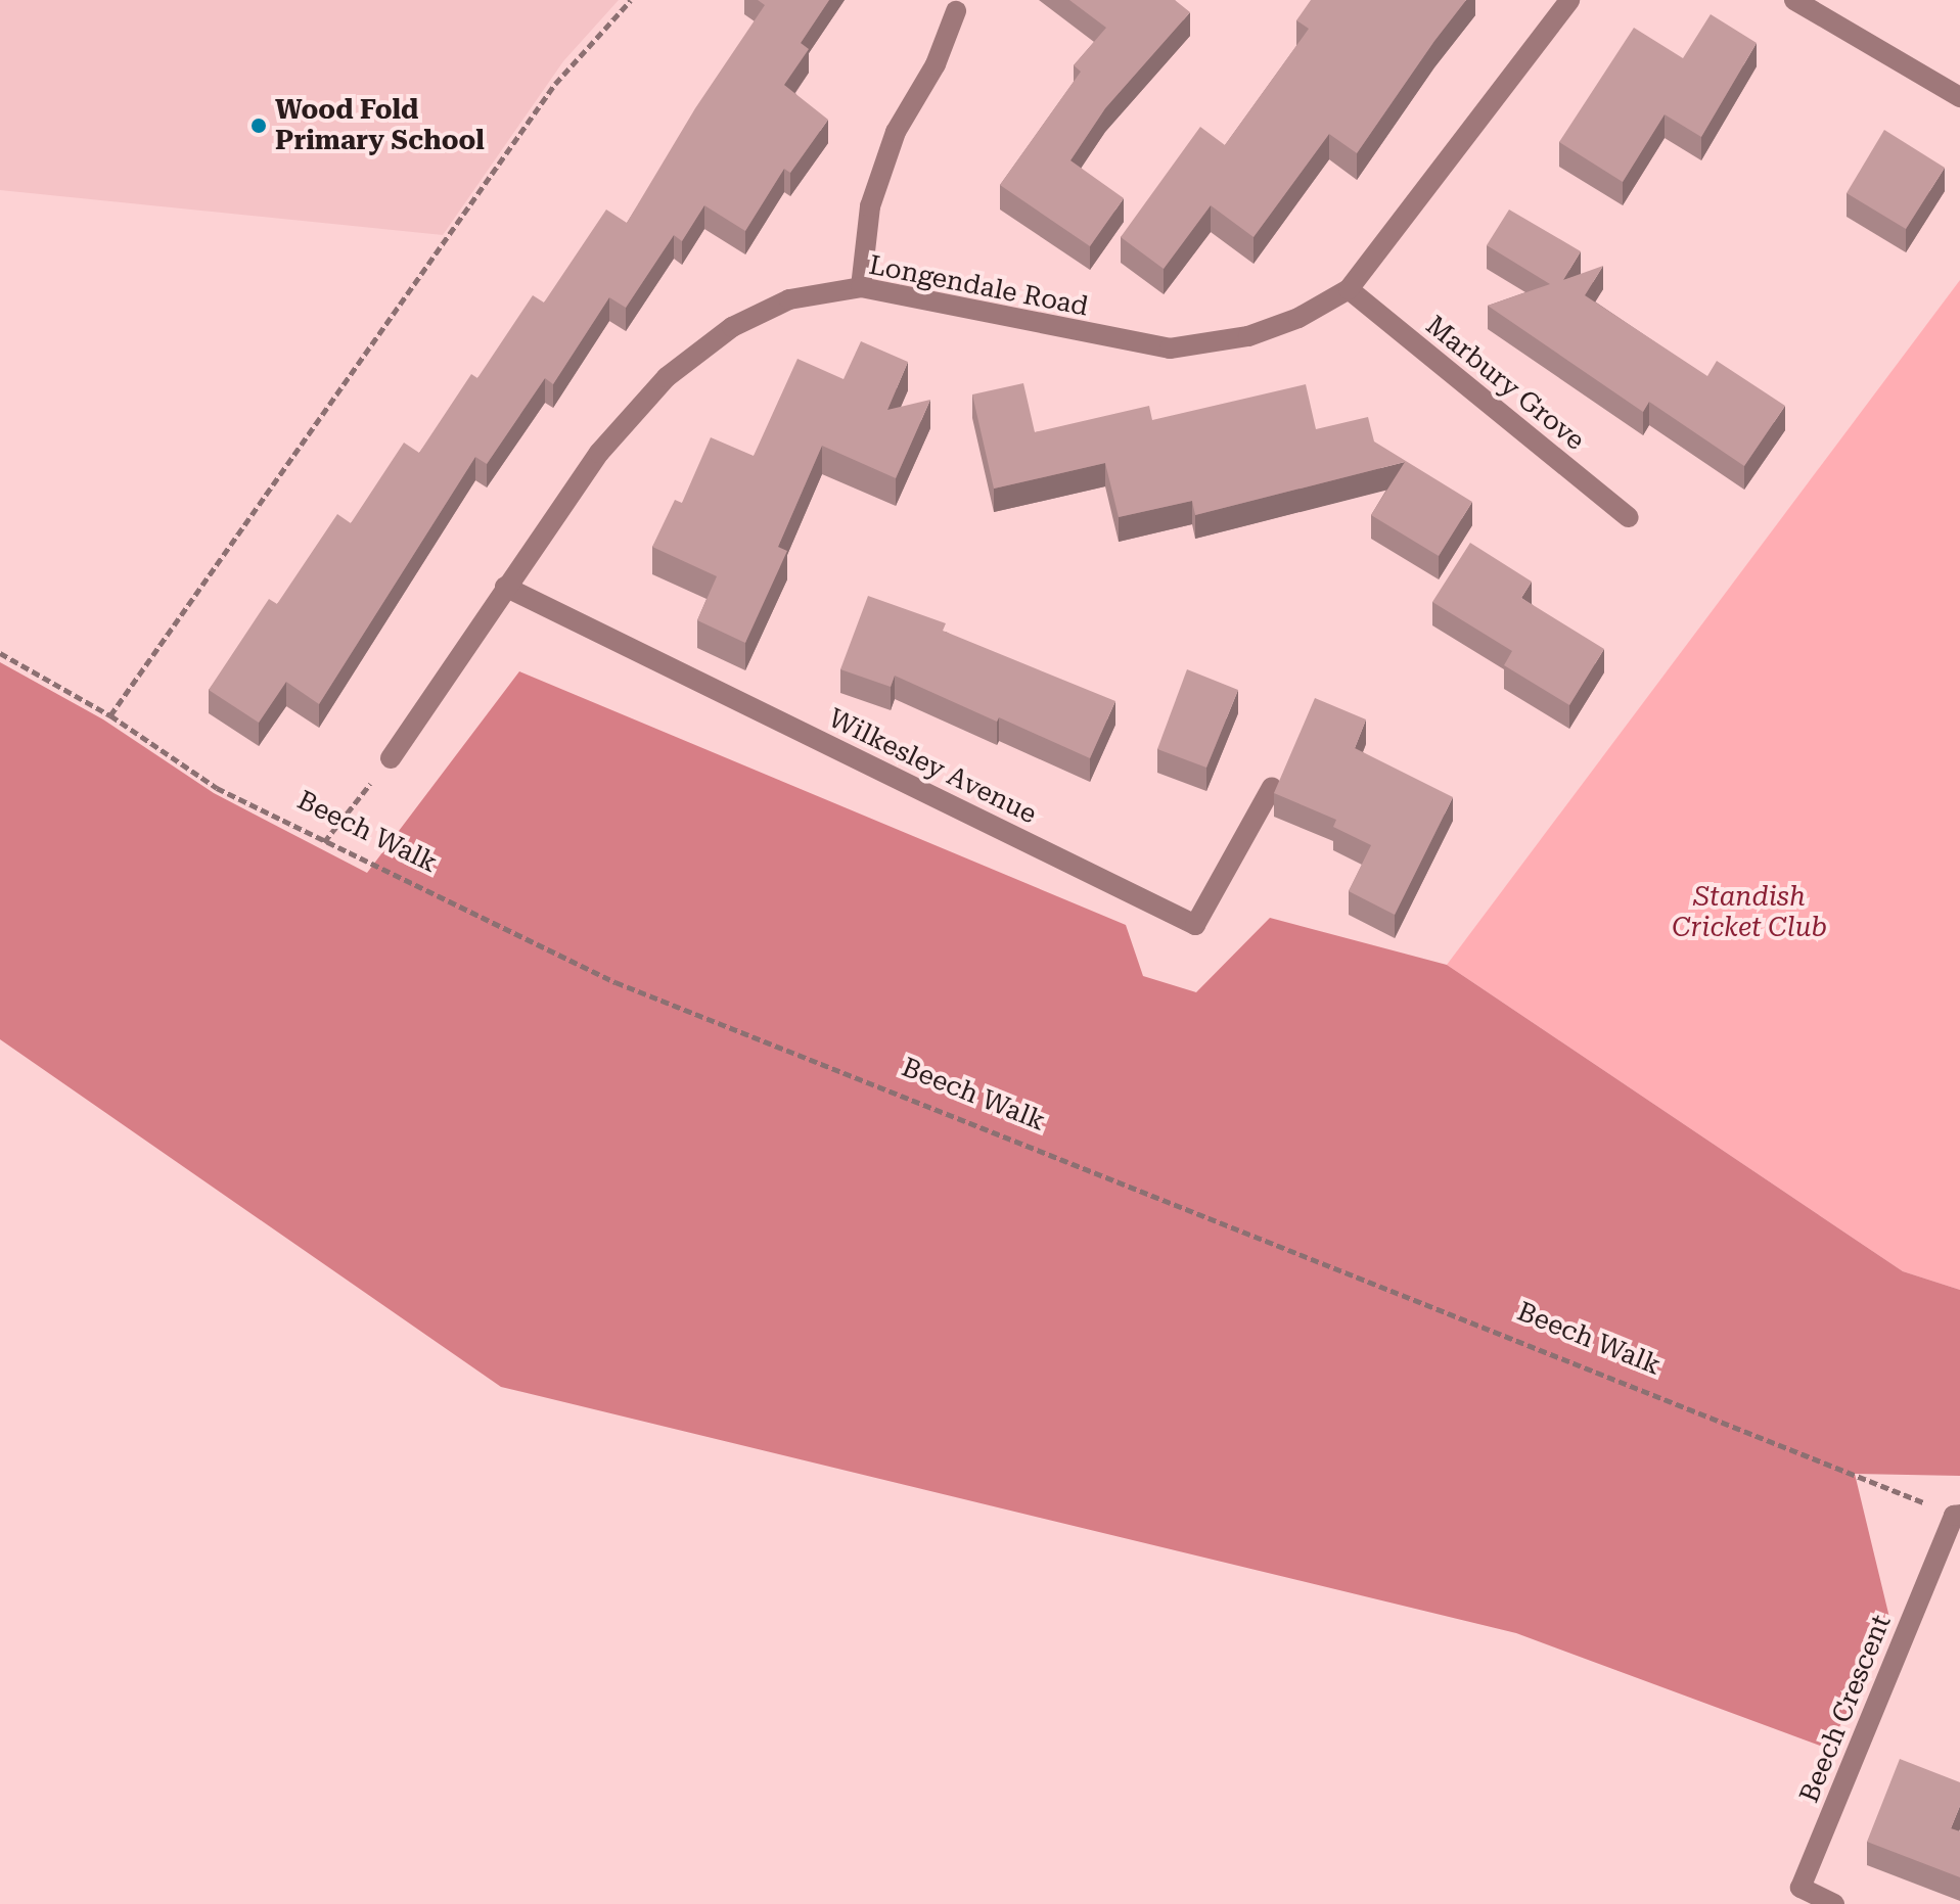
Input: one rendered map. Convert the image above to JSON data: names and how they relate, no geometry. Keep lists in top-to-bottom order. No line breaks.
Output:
{"streets":{"street":["Longendale Road","Marbury Grove","Wilkesley Avenue","Beech Crescent"],"path":["Beech Walk"]},"crossings":[["Longendale Road","Marbury Grove"],["Longendale Road","Wilkesley Avenue"],["Beech Walk","Beech Crescent"]],"parks":["Standish Cricket Club"],"places":["Wood Fold Primary School"]}
